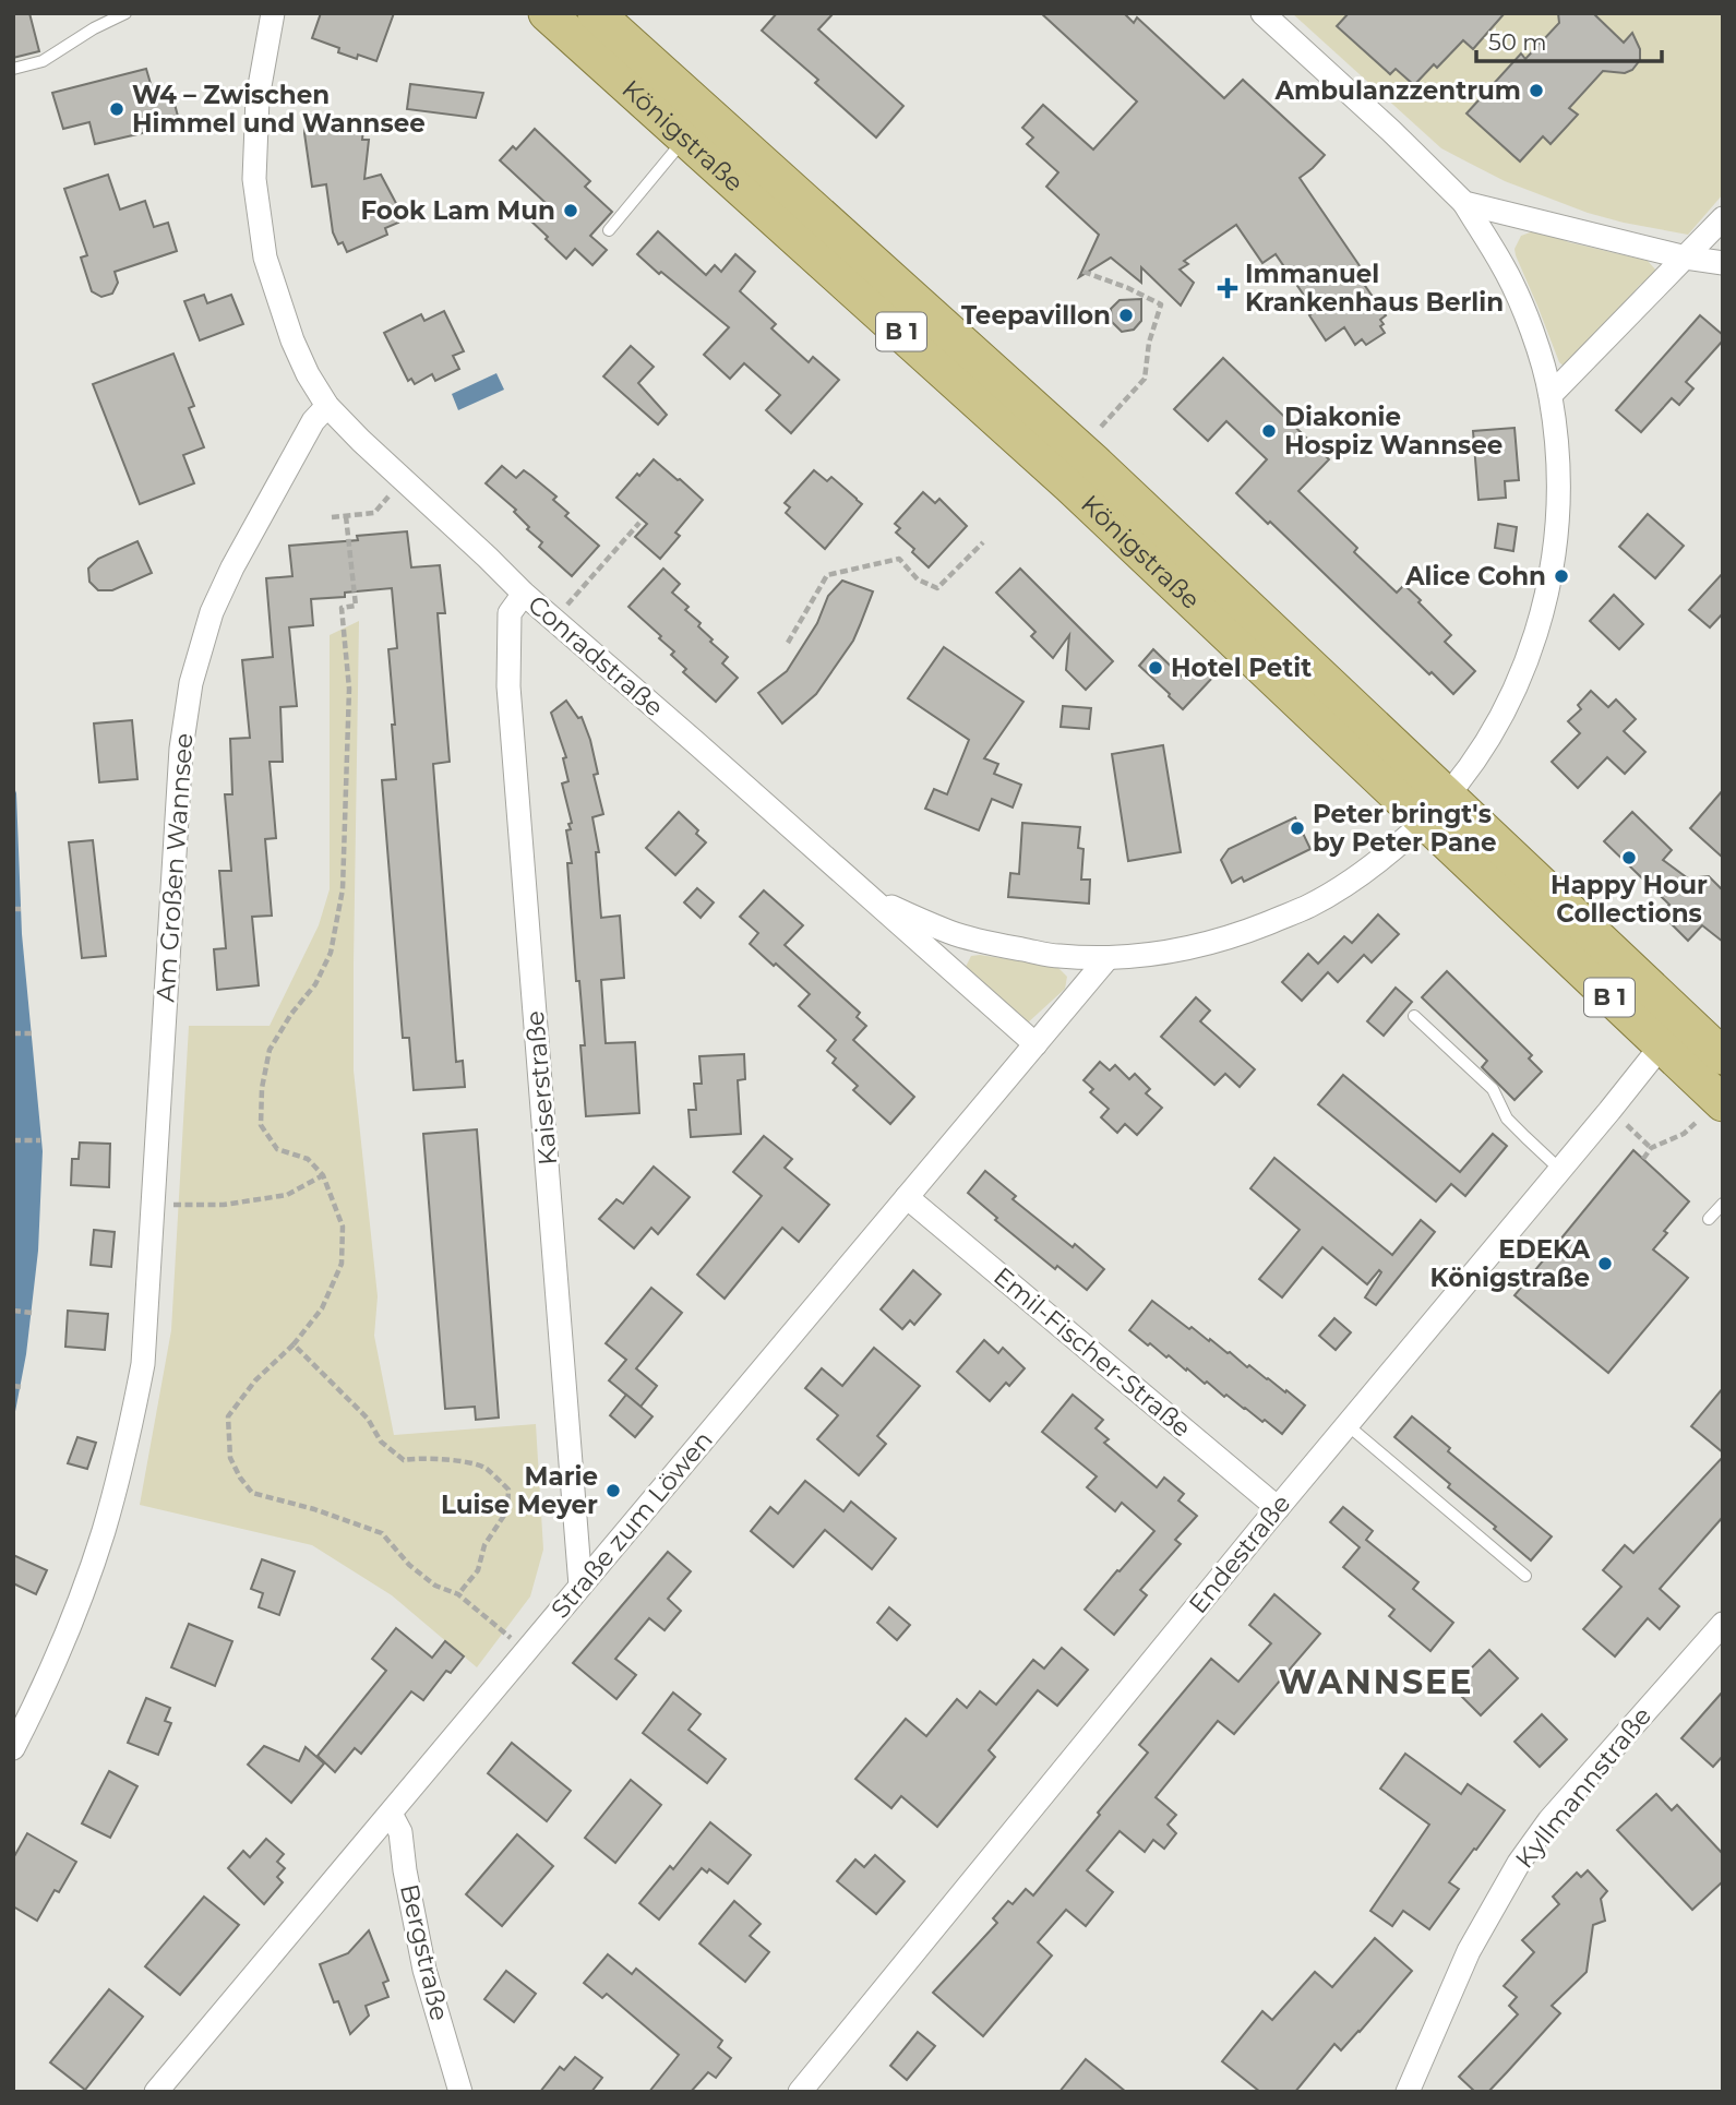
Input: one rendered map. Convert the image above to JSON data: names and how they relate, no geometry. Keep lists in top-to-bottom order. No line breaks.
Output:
{"streets":{"main road":["Königstraße","B 1"],"street":["Conradstraße","Am Großen Wannsee","Kaiserstraße","Emil-Fischer-Straße","Straße zum Löwen","Endestraße","Kyllmannstraße","Bergstraße"]},"crossings":[["Königstraße","Conradstraße"],["Königstraße","Endestraße"],["Conradstraße","Am Großen Wannsee"],["Conradstraße","Kaiserstraße"],["Conradstraße","Straße zum Löwen"],["Kaiserstraße","Straße zum Löwen"],["Emil-Fischer-Straße","Straße zum Löwen"],["Emil-Fischer-Straße","Endestraße"],["Straße zum Löwen","Bergstraße"]],"districts":["WANNSEE"],"places":{"other":["Ambulanzzentrum","W4 – Zwischen Himmel und Wannsee","Fook Lam Mun","Teepavillon","Diakonie Hospiz Wannsee","Alice Cohn","Hotel Petit","Peter bringt's by Peter Pane","Happy Hour Collections","EDEKA Königstraße","Marie Luise Meyer"],"health":["Immanuel Krankenhaus Berlin"]},"scale_bar":"50 m"}
